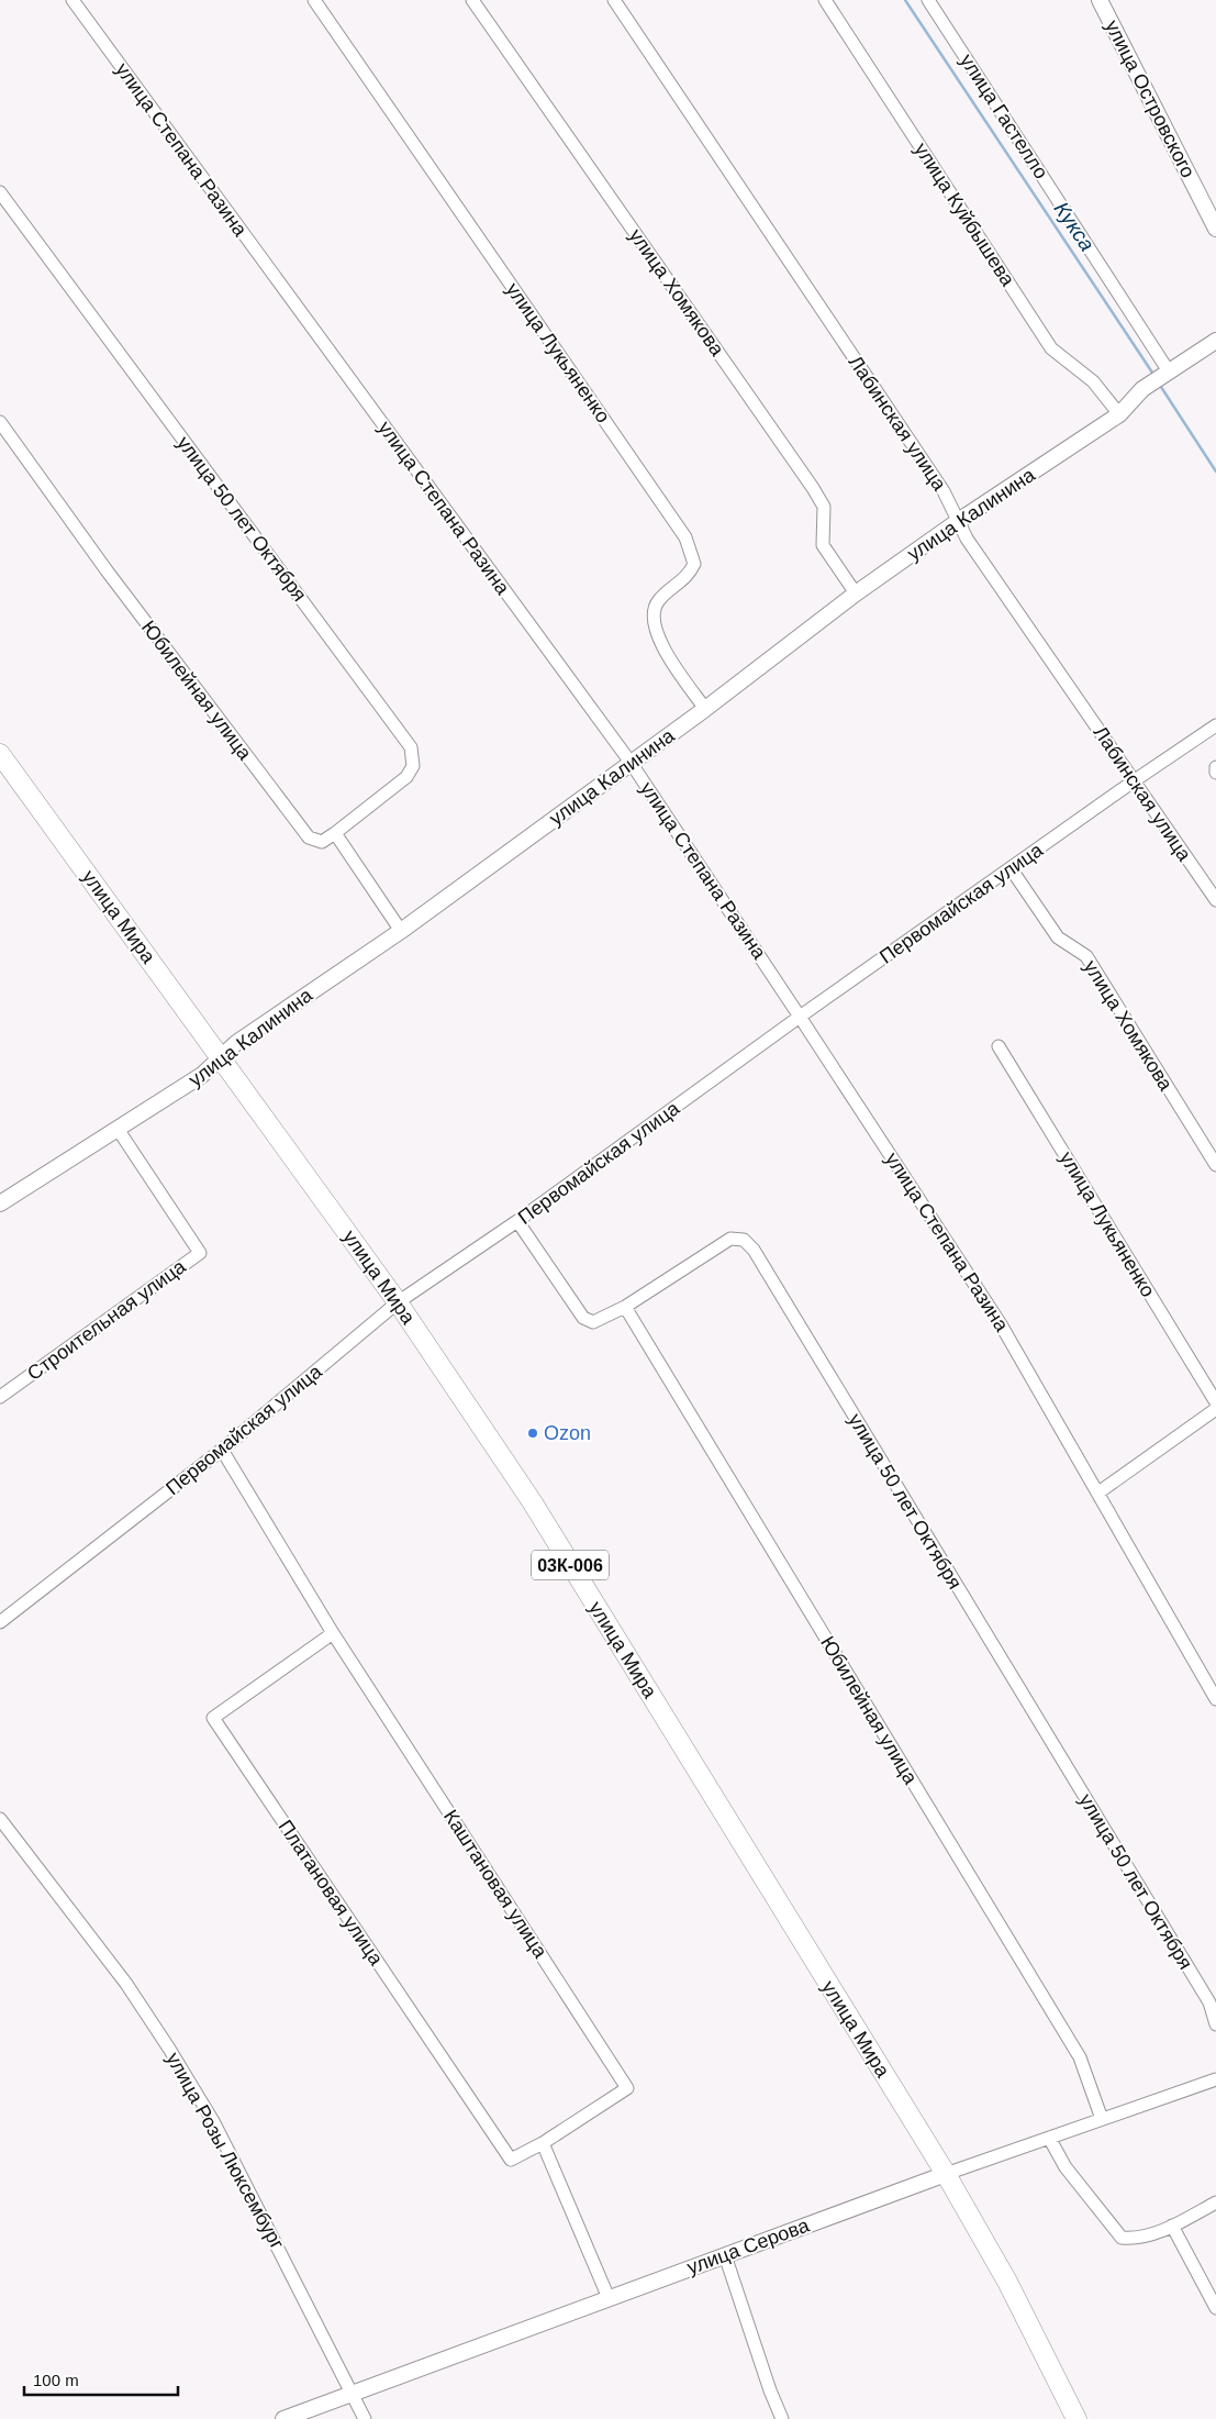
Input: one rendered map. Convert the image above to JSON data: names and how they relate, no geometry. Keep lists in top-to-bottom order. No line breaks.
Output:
{"streets":{"main road":["улица Мира","03К-006"],"street":["улица Островского","улица Гастелло","улица Степана Разина","улица Куйбышева","улица Хомякова","улица Лукьяненко","Лабинская улица","улица Калинина","улица 50 лет Октября","Юбилейная улица","Первомайская улица","Строительная улица","Каштановая улица","Платановая улица","улица Розы Люксембург","улица Серова"]},"crossings":[["улица Гастелло","улица Калинина"],["улица Степана Разина","улица Калинина"],["улица Степана Разина","Первомайская улица"],["улица Куйбышева","улица Калинина"],["улица Хомякова","улица Калинина"],["улица Хомякова","Первомайская улица"],["улица Лукьяненко","улица Калинина"],["Лабинская улица","улица Калинина"],["Лабинская улица","Первомайская улица"],["улица Калинина","улица Мира"],["улица Калинина","Строительная улица"],["улица 50 лет Октября","Юбилейная улица"],["улица 50 лет Октября","Первомайская улица"],["Юбилейная улица","улица Серова"],["Первомайская улица","улица Мира"],["Первомайская улица","Каштановая улица"],["улица Мира","улица Серова"],["Каштановая улица","Платановая улица"],["улица Розы Люксембург","улица Серова"]],"water":["Кукса"],"places":["Ozon"],"scale_bar":"100 m"}
